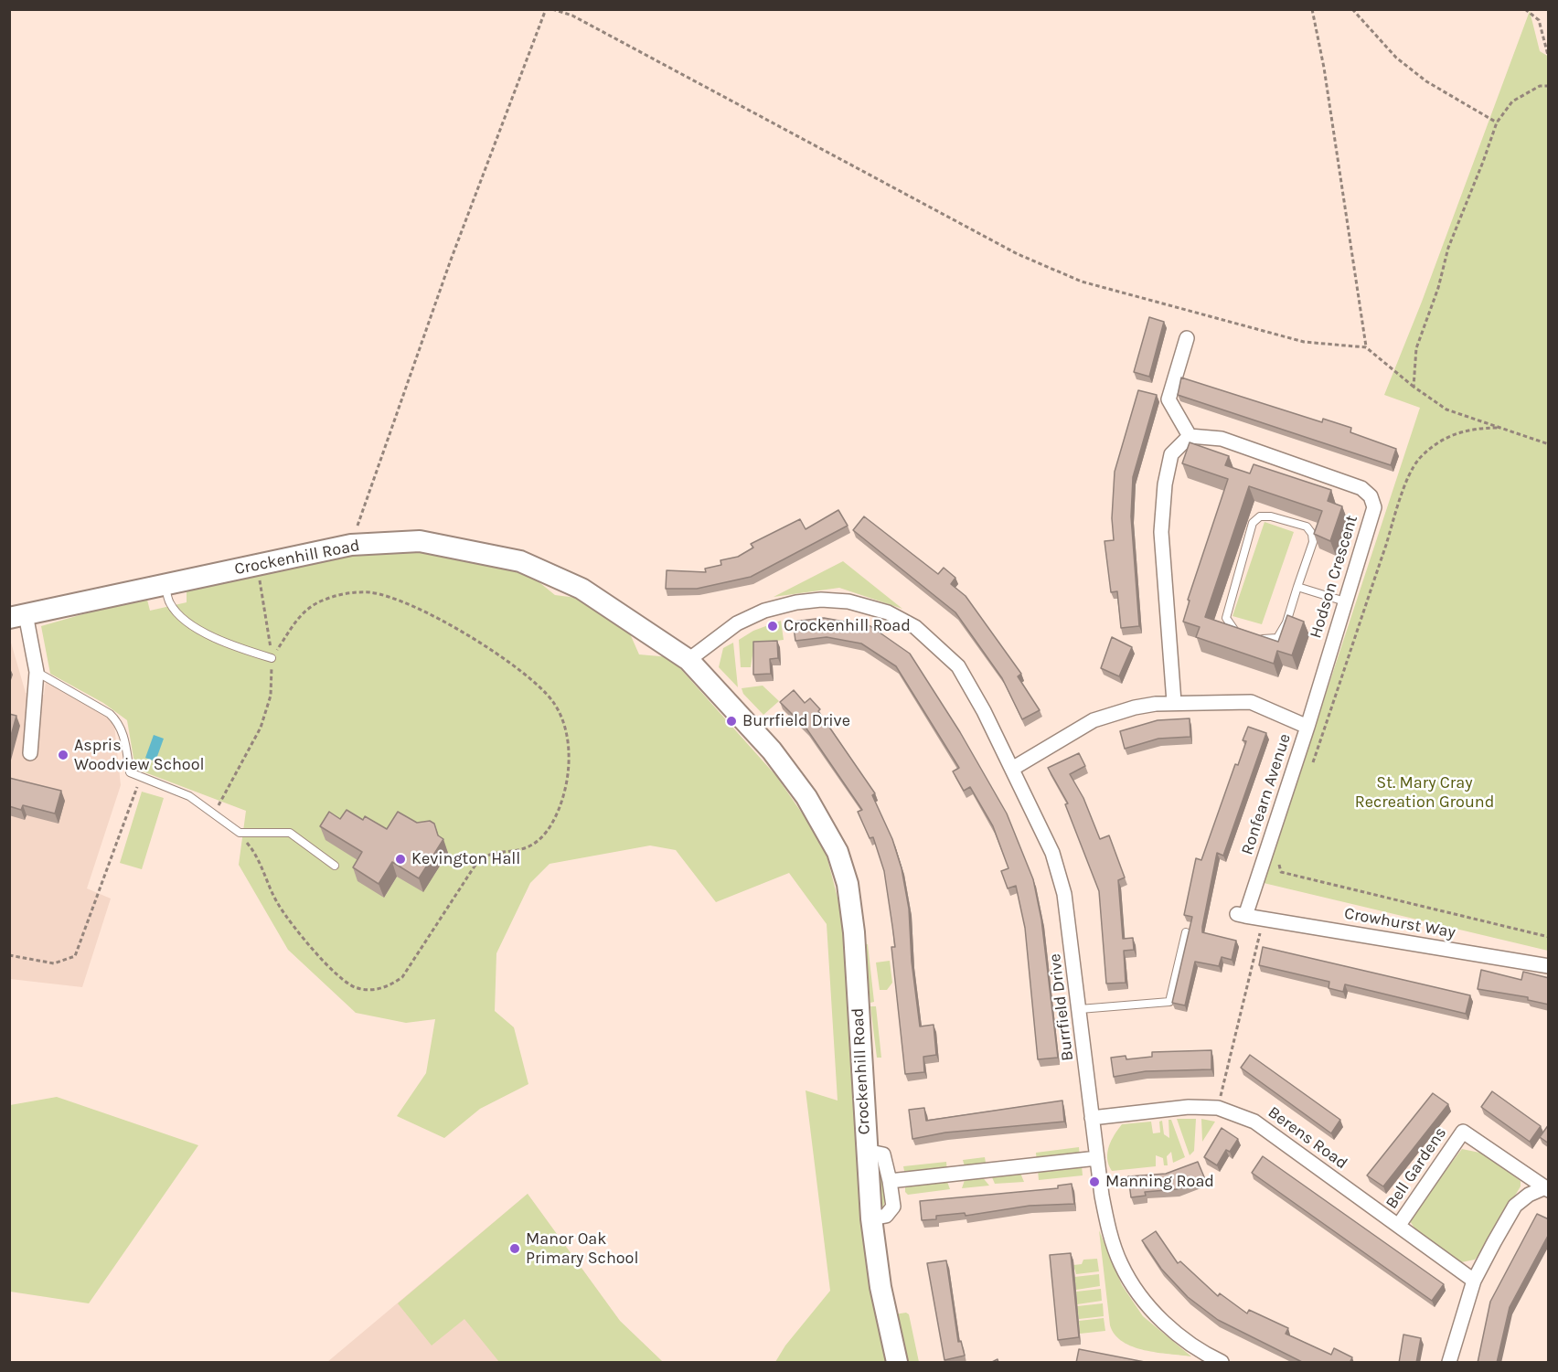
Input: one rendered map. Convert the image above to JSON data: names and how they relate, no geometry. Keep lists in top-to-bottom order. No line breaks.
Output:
{"streets":{"main road":["Crockenhill Road"],"street":["Hodson Crescent","Ronfearn Avenue","Crowhurst Way","Burrfield Drive","Berens Road","Bell Gardens"]},"crossings":[["Crockenhill Road","Burrfield Drive"],["Hodson Crescent","Ronfearn Avenue"],["Ronfearn Avenue","Crowhurst Way"],["Ronfearn Avenue","Burrfield Drive"],["Burrfield Drive","Berens Road"],["Berens Road","Bell Gardens"]],"parks":["St. Mary Cray Recreation Ground"],"places":["Crockenhill Road","Burrfield Drive","Aspris Woodview School","Kevington Hall","Manning Road","Manor Oak Primary School"]}
